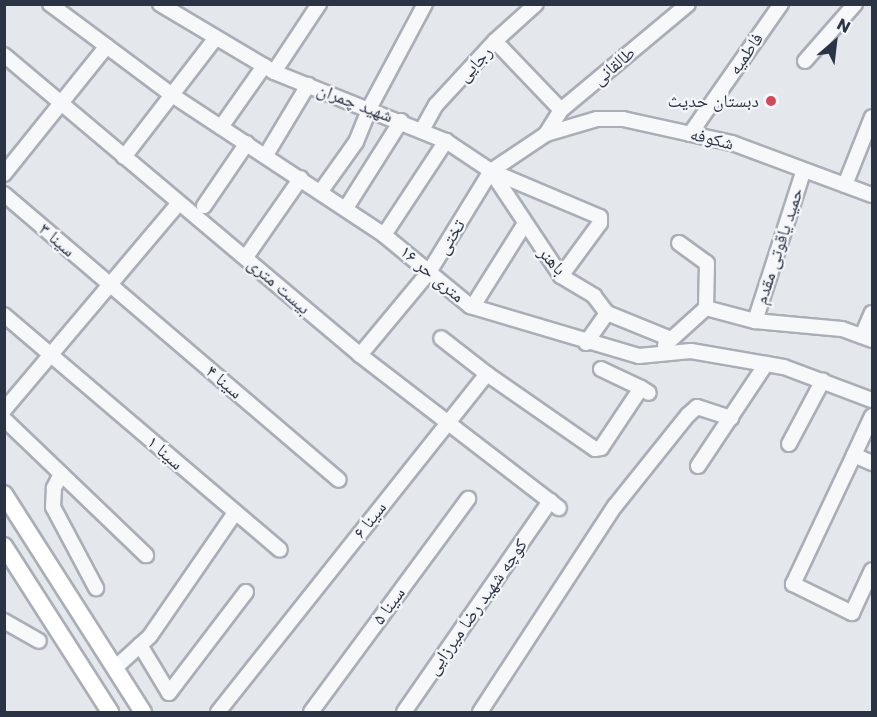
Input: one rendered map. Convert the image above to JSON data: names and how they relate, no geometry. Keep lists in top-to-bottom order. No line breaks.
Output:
{"streets":{"street":["فاطمیه","رجایی","طالقانی","شهید چمران","شکوفه","تختی","سینا ۳","حمید یاقوتی مقدم","باهنر","۱۶ متری حر","بیست متری","سینا ۴","۱ سینا","سینا ۶","سینا ۵","کوچه شهید رضا میرزایی"]},"crossings":[["فاطمیه","شکوفه"],["رجایی","شهید چمران"],["طالقانی","شکوفه"],["شهید چمران","تختی"],["شهید چمران","باهنر"],["شکوفه","حمید یاقوتی مقدم"],["تختی","باهنر"],["تختی","۱۶ متری حر"],["تختی","بیست متری"],["سینا ۳","سینا ۴"],["بیست متری","سینا ۶"],["بیست متری","کوچه شهید رضا میرزایی"]],"places":["دبستان حدیث"],"north":"top right"}
